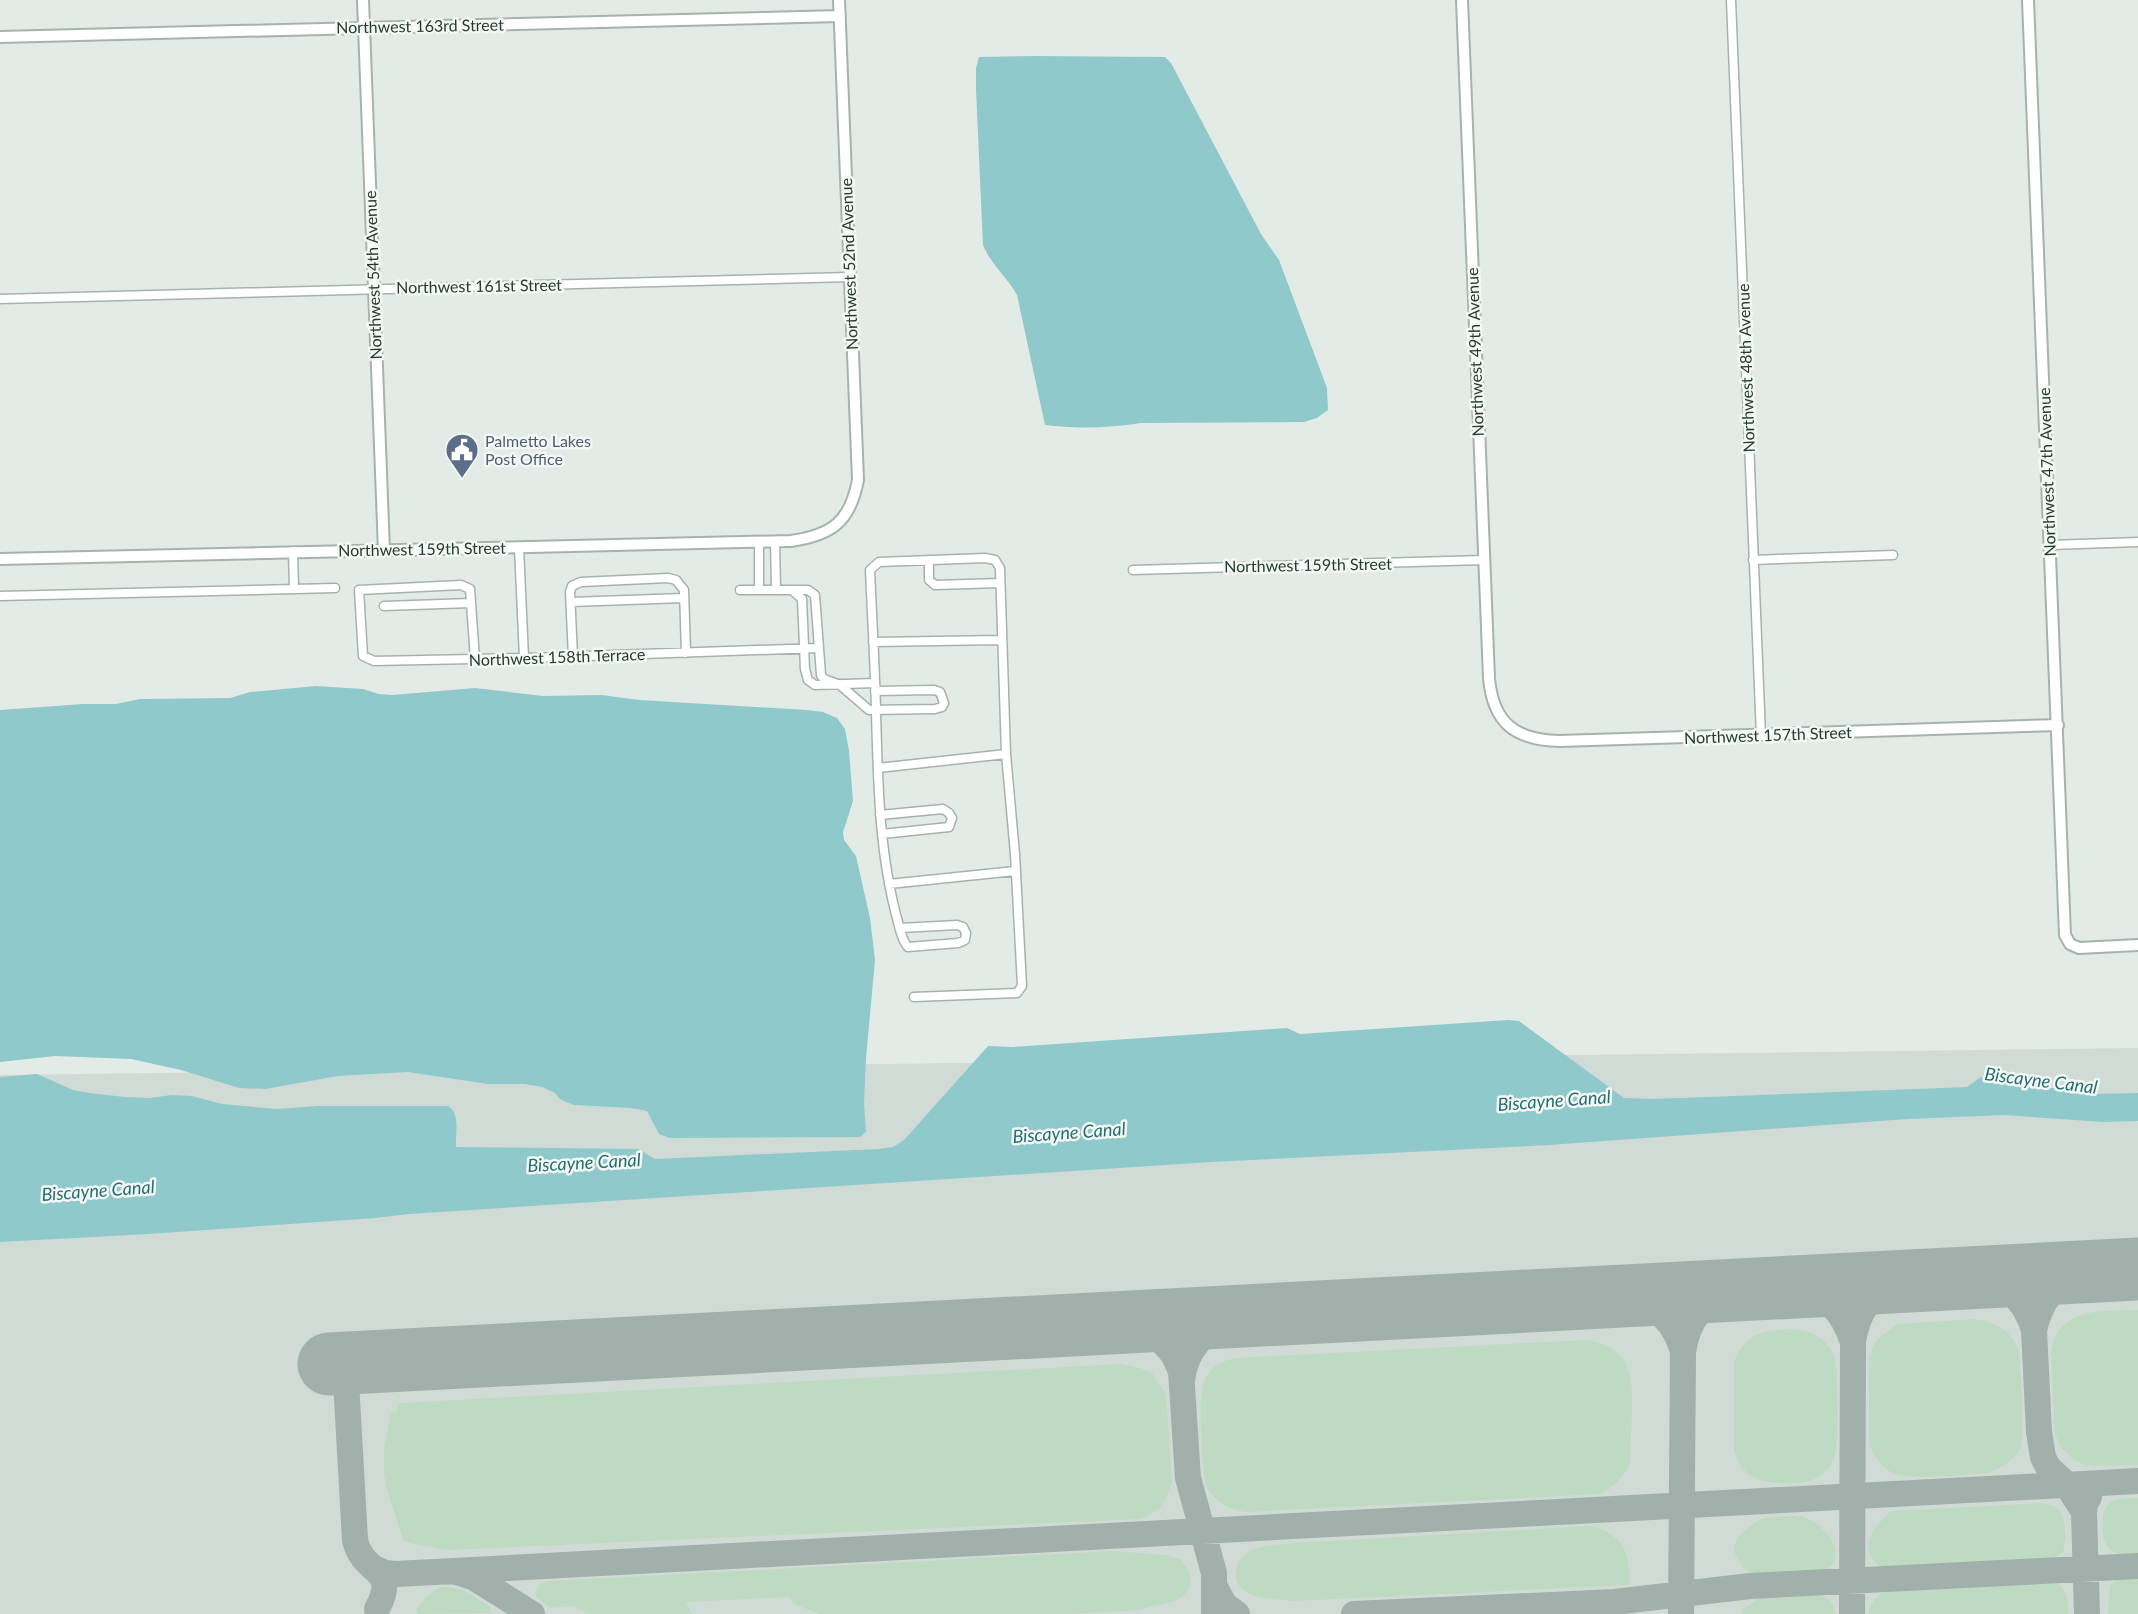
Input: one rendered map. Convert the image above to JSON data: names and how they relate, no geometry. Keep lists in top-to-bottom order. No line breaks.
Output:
{"streets":{"street":["Northwest 163rd Street","Northwest 52nd Avenue","Northwest 54th Avenue","Northwest 161st Street","Northwest 49th Avenue","Northwest 48th Avenue","Northwest 47th Avenue","Northwest 159th Street","Northwest 158th Terrace","Northwest 157th Street"]},"crossings":[["Northwest 163rd Street","Northwest 52nd Avenue"],["Northwest 163rd Street","Northwest 54th Avenue"],["Northwest 52nd Avenue","Northwest 161st Street"],["Northwest 52nd Avenue","Northwest 159th Street"],["Northwest 54th Avenue","Northwest 161st Street"],["Northwest 54th Avenue","Northwest 159th Street"],["Northwest 49th Avenue","Northwest 159th Street"],["Northwest 49th Avenue","Northwest 157th Street"],["Northwest 48th Avenue","Northwest 157th Street"],["Northwest 47th Avenue","Northwest 157th Street"]],"water":["Biscayne Canal"],"places":{"public building":["Palmetto Lakes Post Office"]}}
